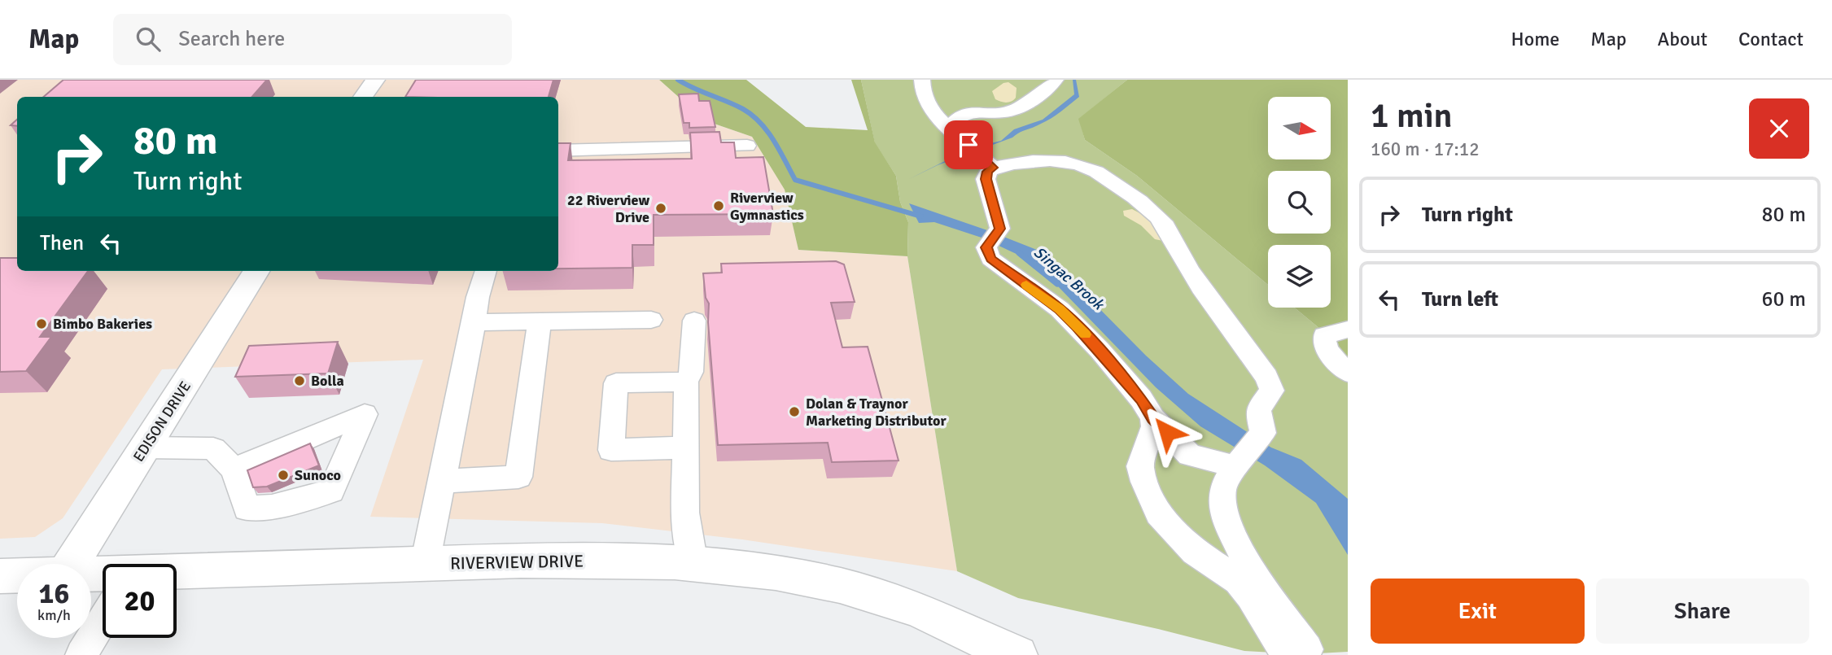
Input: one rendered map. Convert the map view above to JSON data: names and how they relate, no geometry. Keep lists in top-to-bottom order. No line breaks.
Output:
{"streets":{"main road":["EDISON DRIVE","RIVERVIEW DRIVE"]},"water":["Singac Brook"],"places":["Riverview Gymnastics","22 Riverview Drive","Bimbo Bakeries","Bolla","Dolan & Traynor Marketing Distributor","Sunoco"],"north":"right","page":{"header":"Map","search":"Search here","nav":["Home","Map","About","Contact"],"heading":["1 min","160 m · 17:12"],"turn":["80 m","Turn right"],"list":[{"name":"Turn right","value":"80 m"},{"name":"Turn left","value":"60 m"}],"then":"Then","speed":"16 km/h","limit":"20","buttons":["Exit","Share"]}}
